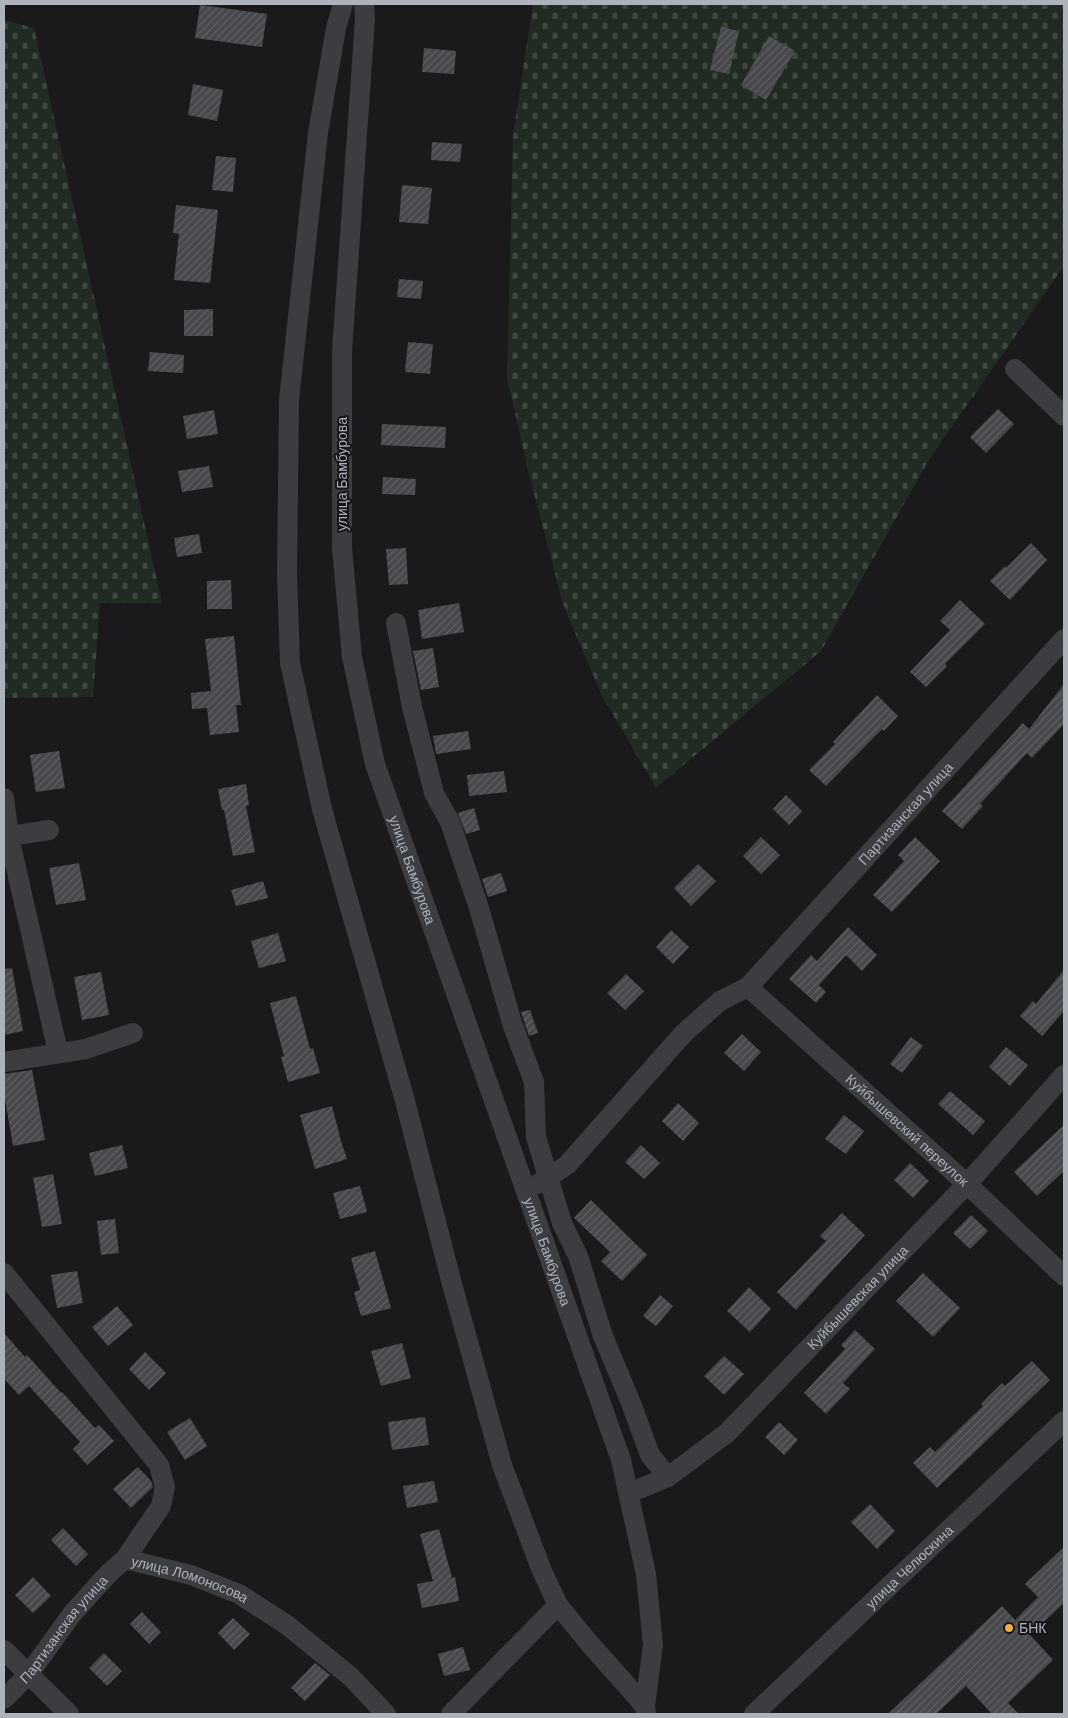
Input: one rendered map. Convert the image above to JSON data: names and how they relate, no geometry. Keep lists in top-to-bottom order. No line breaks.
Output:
{"streets":{"street":["улица Бамбурова","Партизанская улица","Куйбышевский переулок","Куйбышевская улица","улица Челюскина","улица Ломоносова"]},"crossings":[["улица Бамбурова","Куйбышевская улица"],["Партизанская улица","Куйбышевский переулок"],["Партизанская улица","улица Ломоносова"],["Куйбышевский переулок","Куйбышевская улица"]],"places":["БНК"]}
